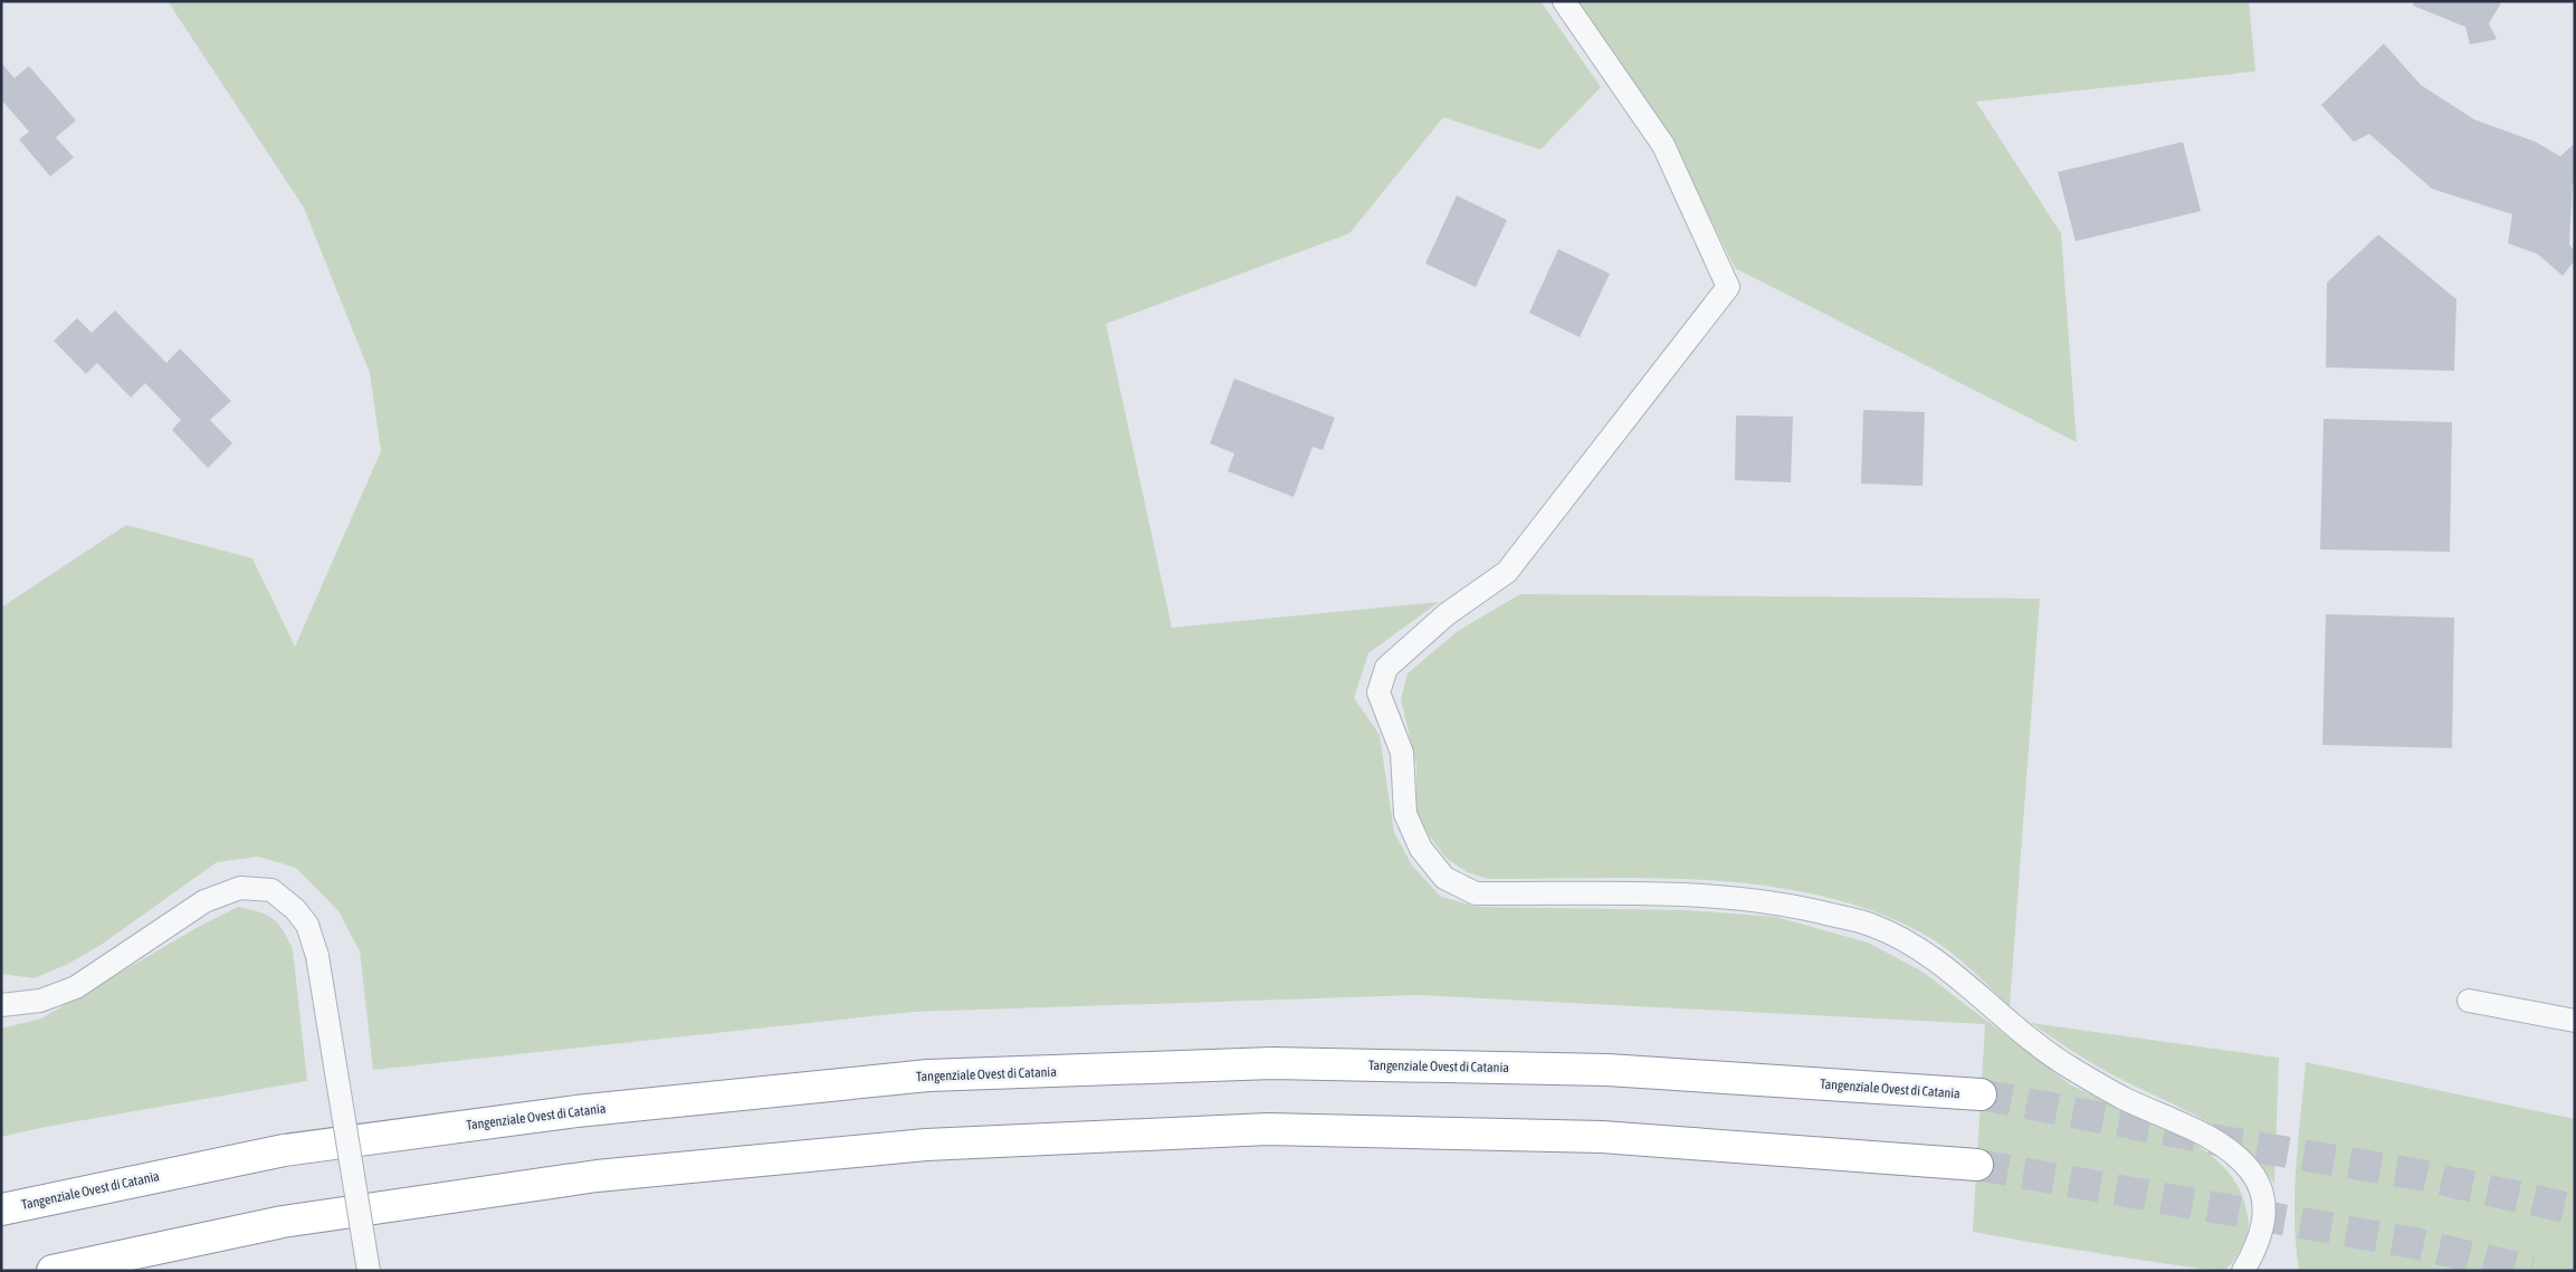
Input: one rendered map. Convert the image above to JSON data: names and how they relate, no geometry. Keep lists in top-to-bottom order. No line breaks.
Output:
{"streets":{"highway":["Tangenziale Ovest di Catania"]}}
